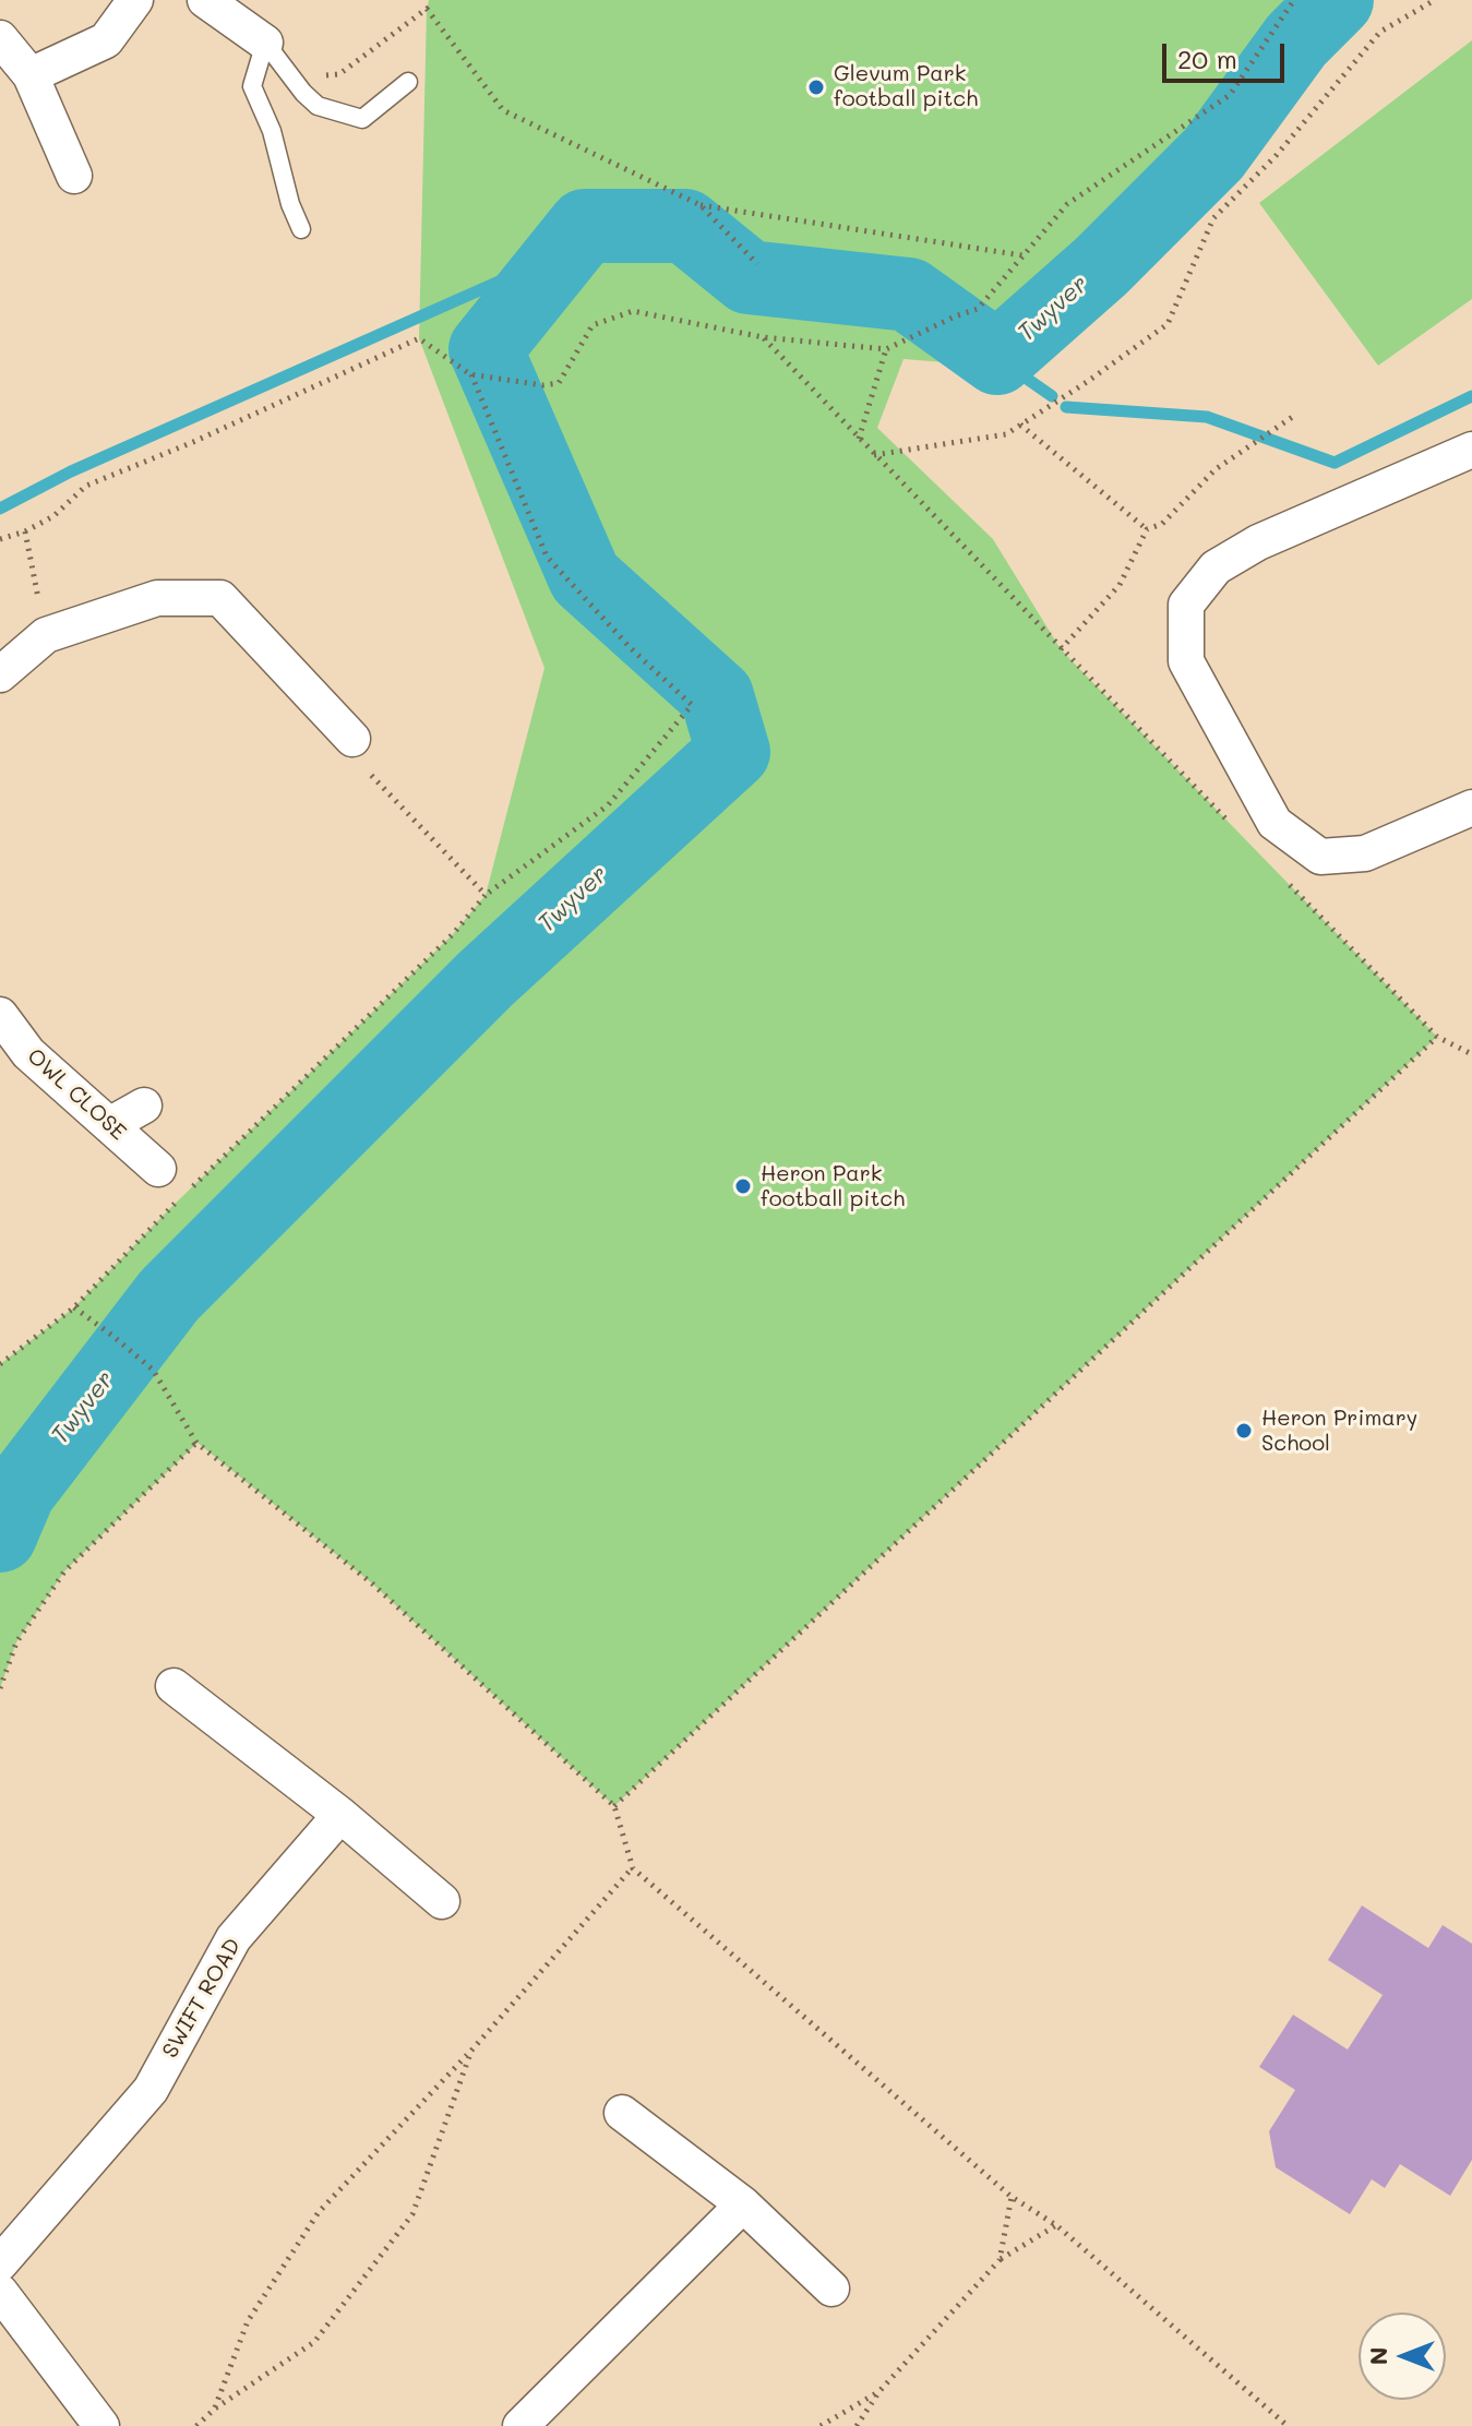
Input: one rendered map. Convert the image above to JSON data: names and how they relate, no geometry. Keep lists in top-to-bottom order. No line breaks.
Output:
{"streets":{"street":["OWL CLOSE","SWIFT ROAD"]},"water":["Twyver"],"places":["Glevum Park football pitch","Heron Park football pitch","Heron Primary School"],"scale_bar":"20 m","north":"left"}
